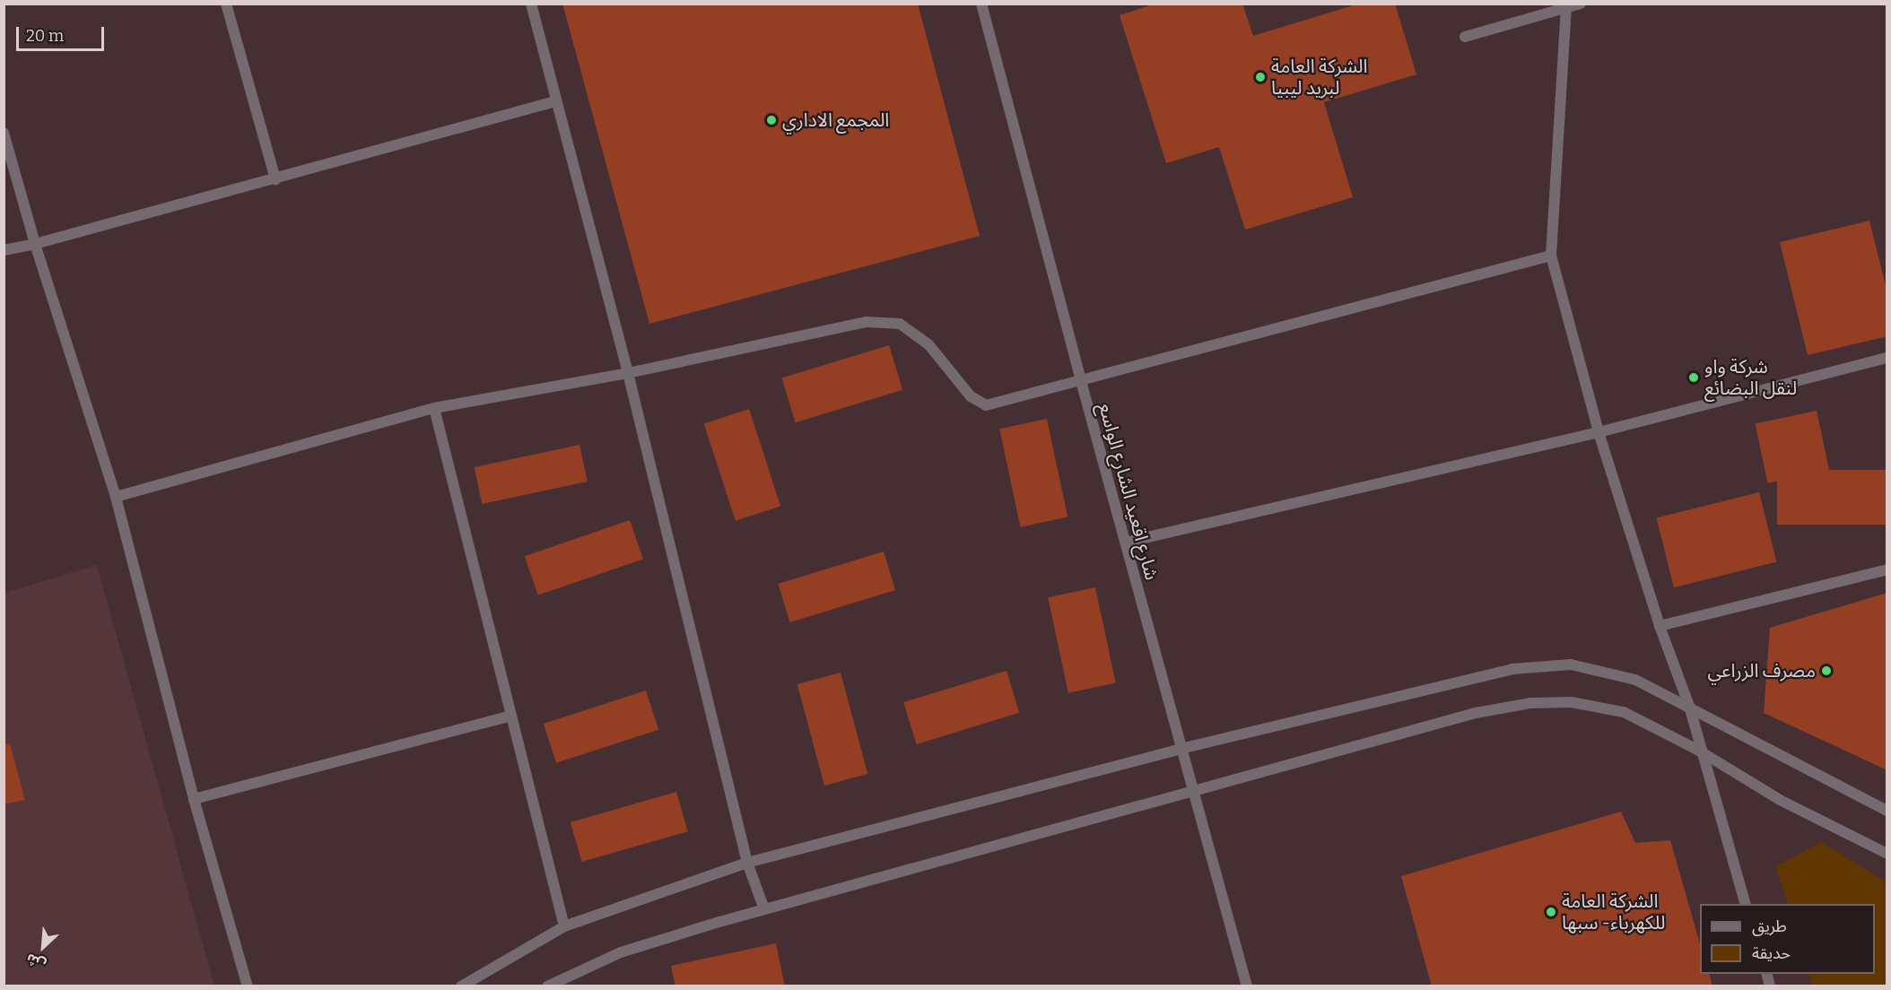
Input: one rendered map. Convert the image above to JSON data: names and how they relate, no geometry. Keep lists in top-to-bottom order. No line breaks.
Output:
{"streets":{"street":["شارع اقعيد الشارع الواسع"]},"places":["الشركة العامة لبريد ليبيا","المجمع الاداري","شركة واو لنقل البضائع","مصرف الزراعي","الشركة العامة للكهرباء- سبها"],"legend":["طريق","حديقة"],"scale_bar":"20 m","north":"bottom left"}
